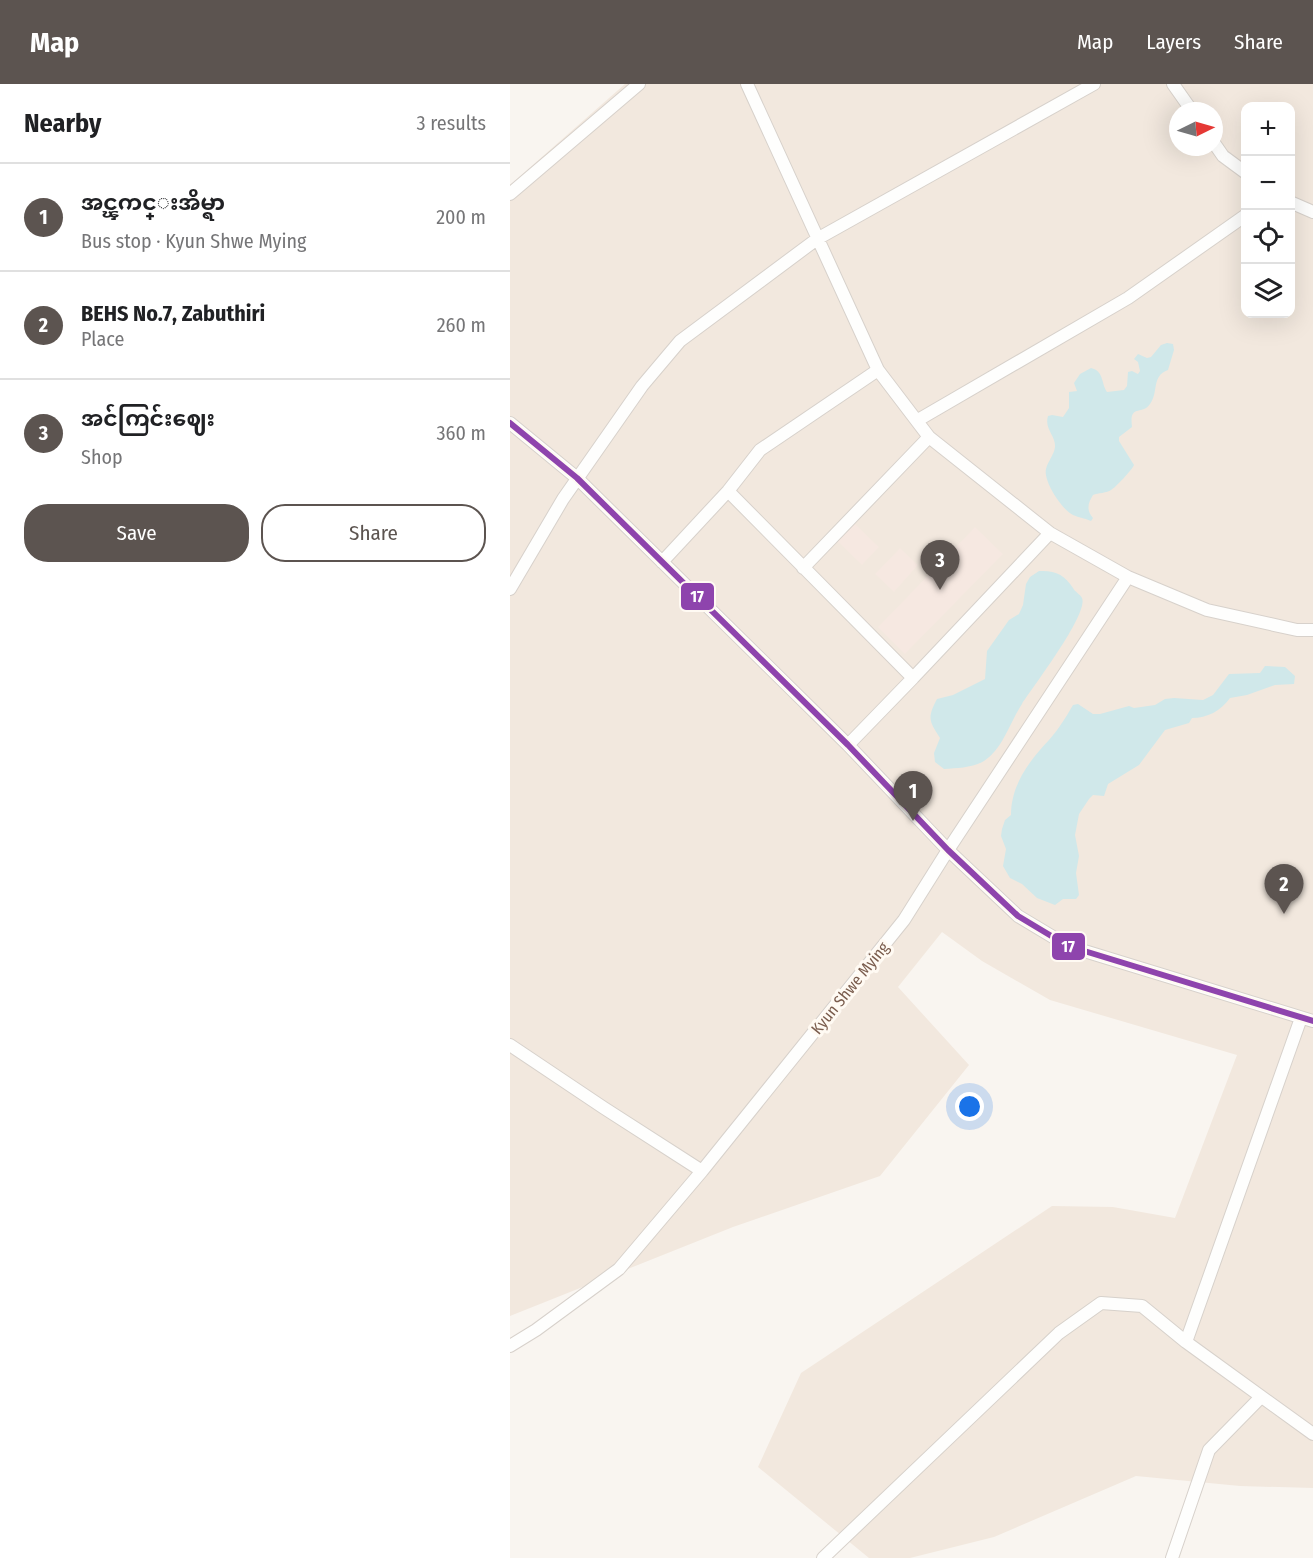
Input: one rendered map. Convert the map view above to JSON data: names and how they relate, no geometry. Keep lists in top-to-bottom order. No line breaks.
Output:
{"streets":{"street":["Kyun Shwe Mying"]},"lines":["transit line 17"],"north":"right","page":{"header":"Map","nav":["Map","Layers","Share"],"heading":["Nearby","3 results"],"map_buttons":["+","−"],"list":[{"mark":"1","name":"အင္ၾကင္းအိမ္ရာ","note":"Bus stop · Kyun Shwe Mying","value":"200 m"},{"mark":"2","name":"BEHS No.7, Zabuthiri","note":"Place","value":"260 m"},{"mark":"3","name":"အင်ကြင်းဈေး","note":"Shop","value":"360 m"}],"buttons":["Save","Share"],"pins":["3","1","2"]}}
